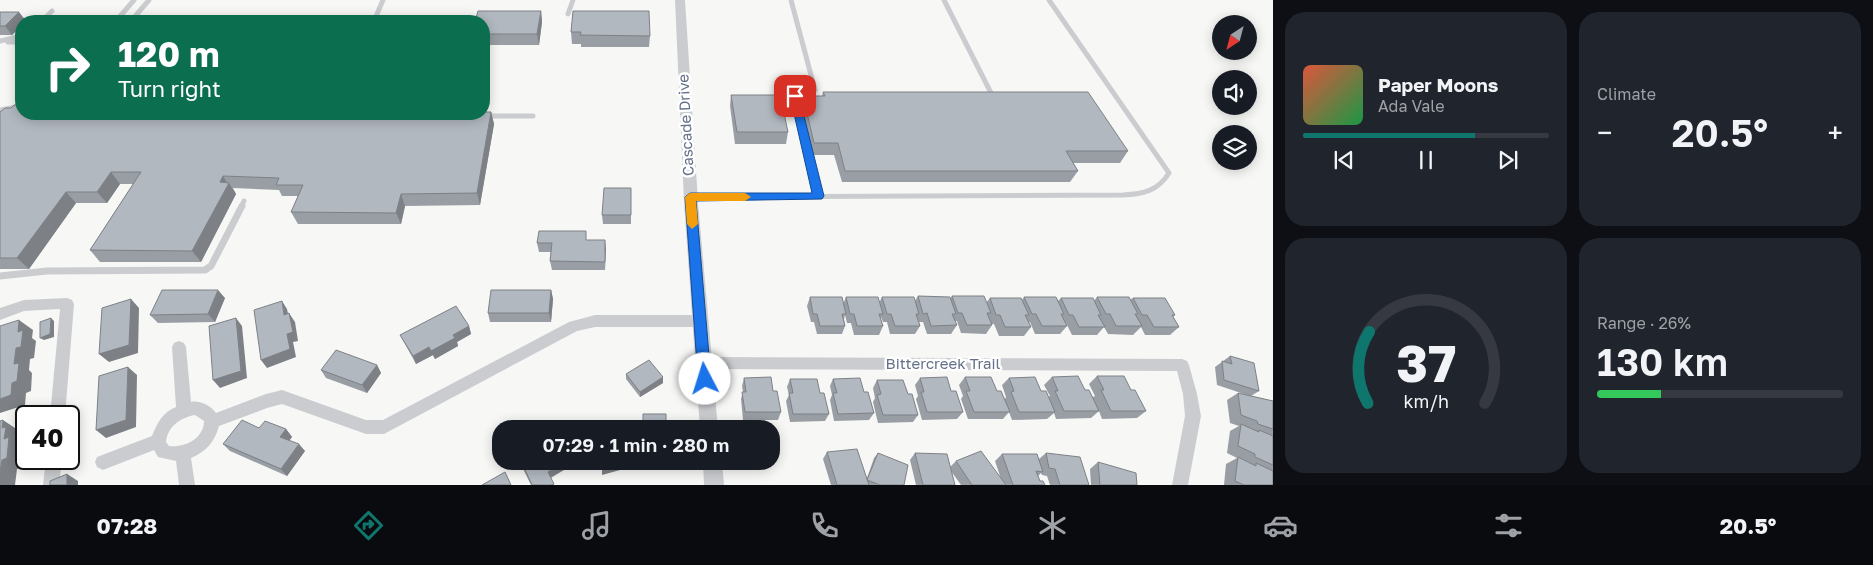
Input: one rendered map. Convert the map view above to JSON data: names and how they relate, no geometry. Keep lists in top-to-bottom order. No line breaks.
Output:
{"streets":{"street":["Cascade Drive","Bittercreek Trail"]},"crossings":[["Cascade Drive","Bittercreek Trail"]],"north":"bottom left","page":{"tile":["Climate",["Range · 26%","130 km"]],"turn":["120 m","Turn right"],"song":["Paper Moons","Ada Vale"],"heat":["−","20.5°","+"],"limit":"40","trip":"07:29 · 1 min · 280 m","tabs":["07:28","20.5°"],"gauge":["37","km/h"]}}
